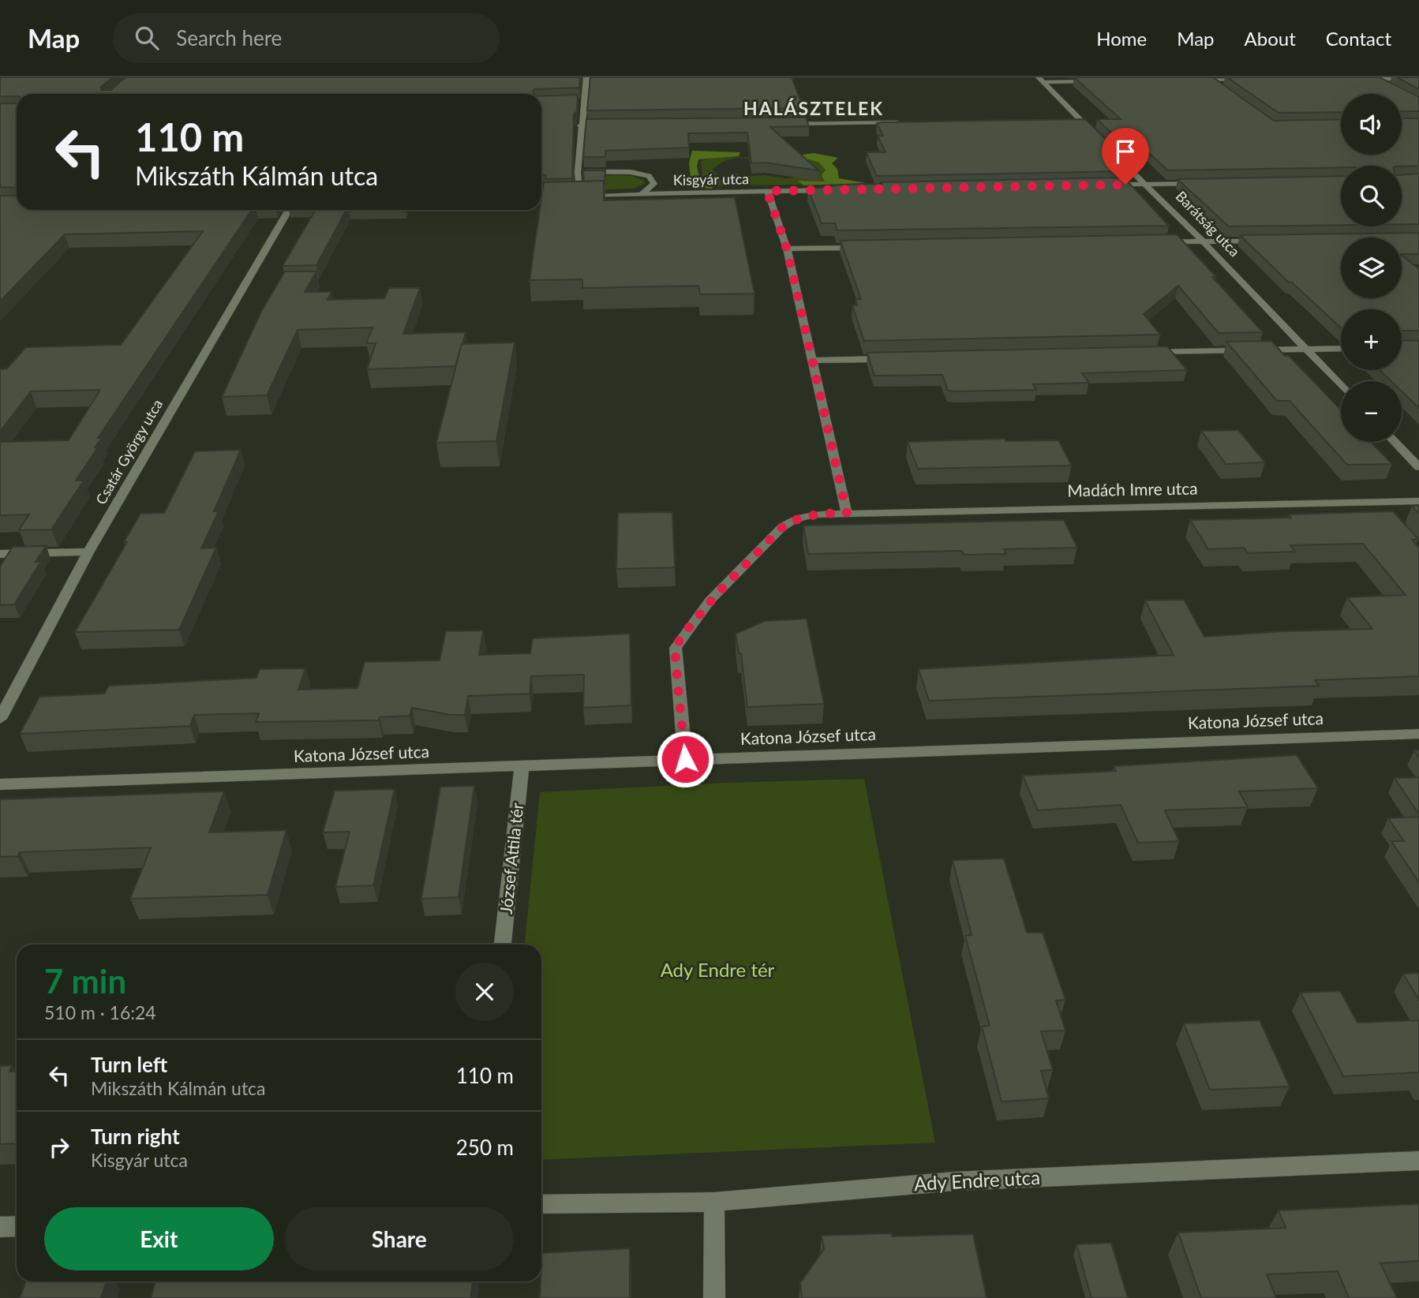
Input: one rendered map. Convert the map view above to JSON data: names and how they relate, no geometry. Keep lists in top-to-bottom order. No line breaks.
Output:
{"streets":{"street":["Kisgyár utca","Barátság utca","Csatár György utca","Madách Imre utca","Katona József utca","József Attila tér","Ady Endre utca"]},"crossings":[["Madách Imre utca","Katona József utca"],["Katona József utca","József Attila tér"]],"districts":["HALÁSZTELEK"],"parks":["Ady Endre tér"],"page":{"header":"Map","search":"Search here","nav":["Home","Map","About","Contact"],"map_buttons":["+","−"],"turn":["110 m","Mikszáth Kálmán utca"],"heading":["7 min","510 m · 16:24"],"list":[{"name":"Turn left","note":"Mikszáth Kálmán utca","value":"110 m"},{"name":"Turn right","note":"Kisgyár utca","value":"250 m"}],"buttons":["Exit","Share"]}}
